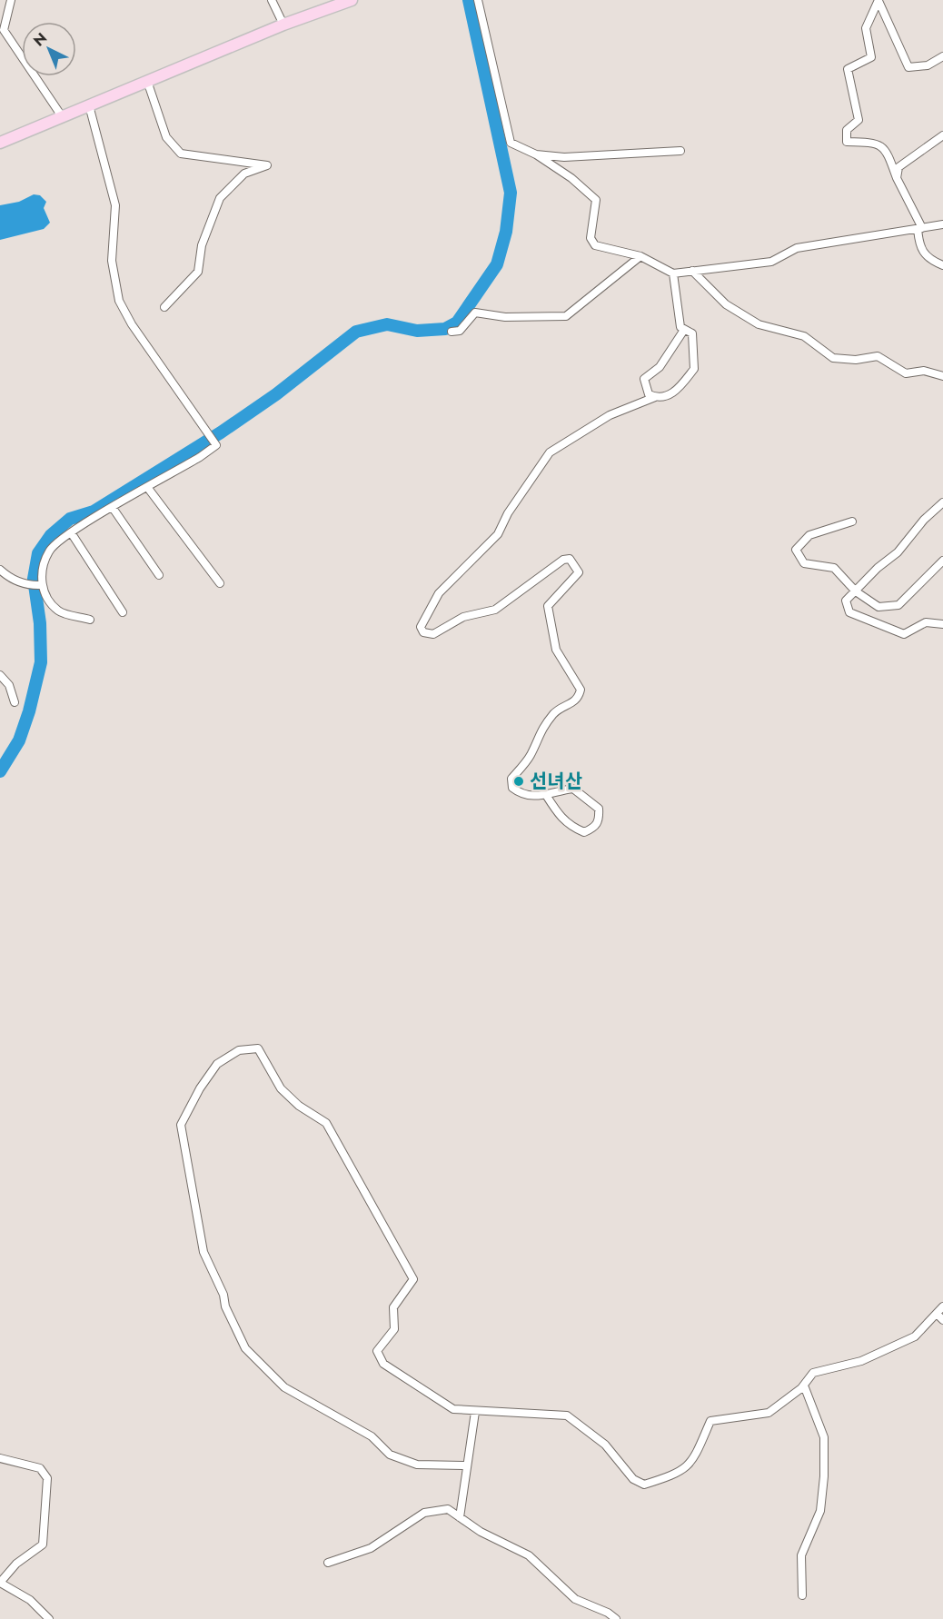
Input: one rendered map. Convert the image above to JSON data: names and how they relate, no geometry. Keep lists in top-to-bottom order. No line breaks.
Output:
{"places":["선녀산"],"north":"top left"}
